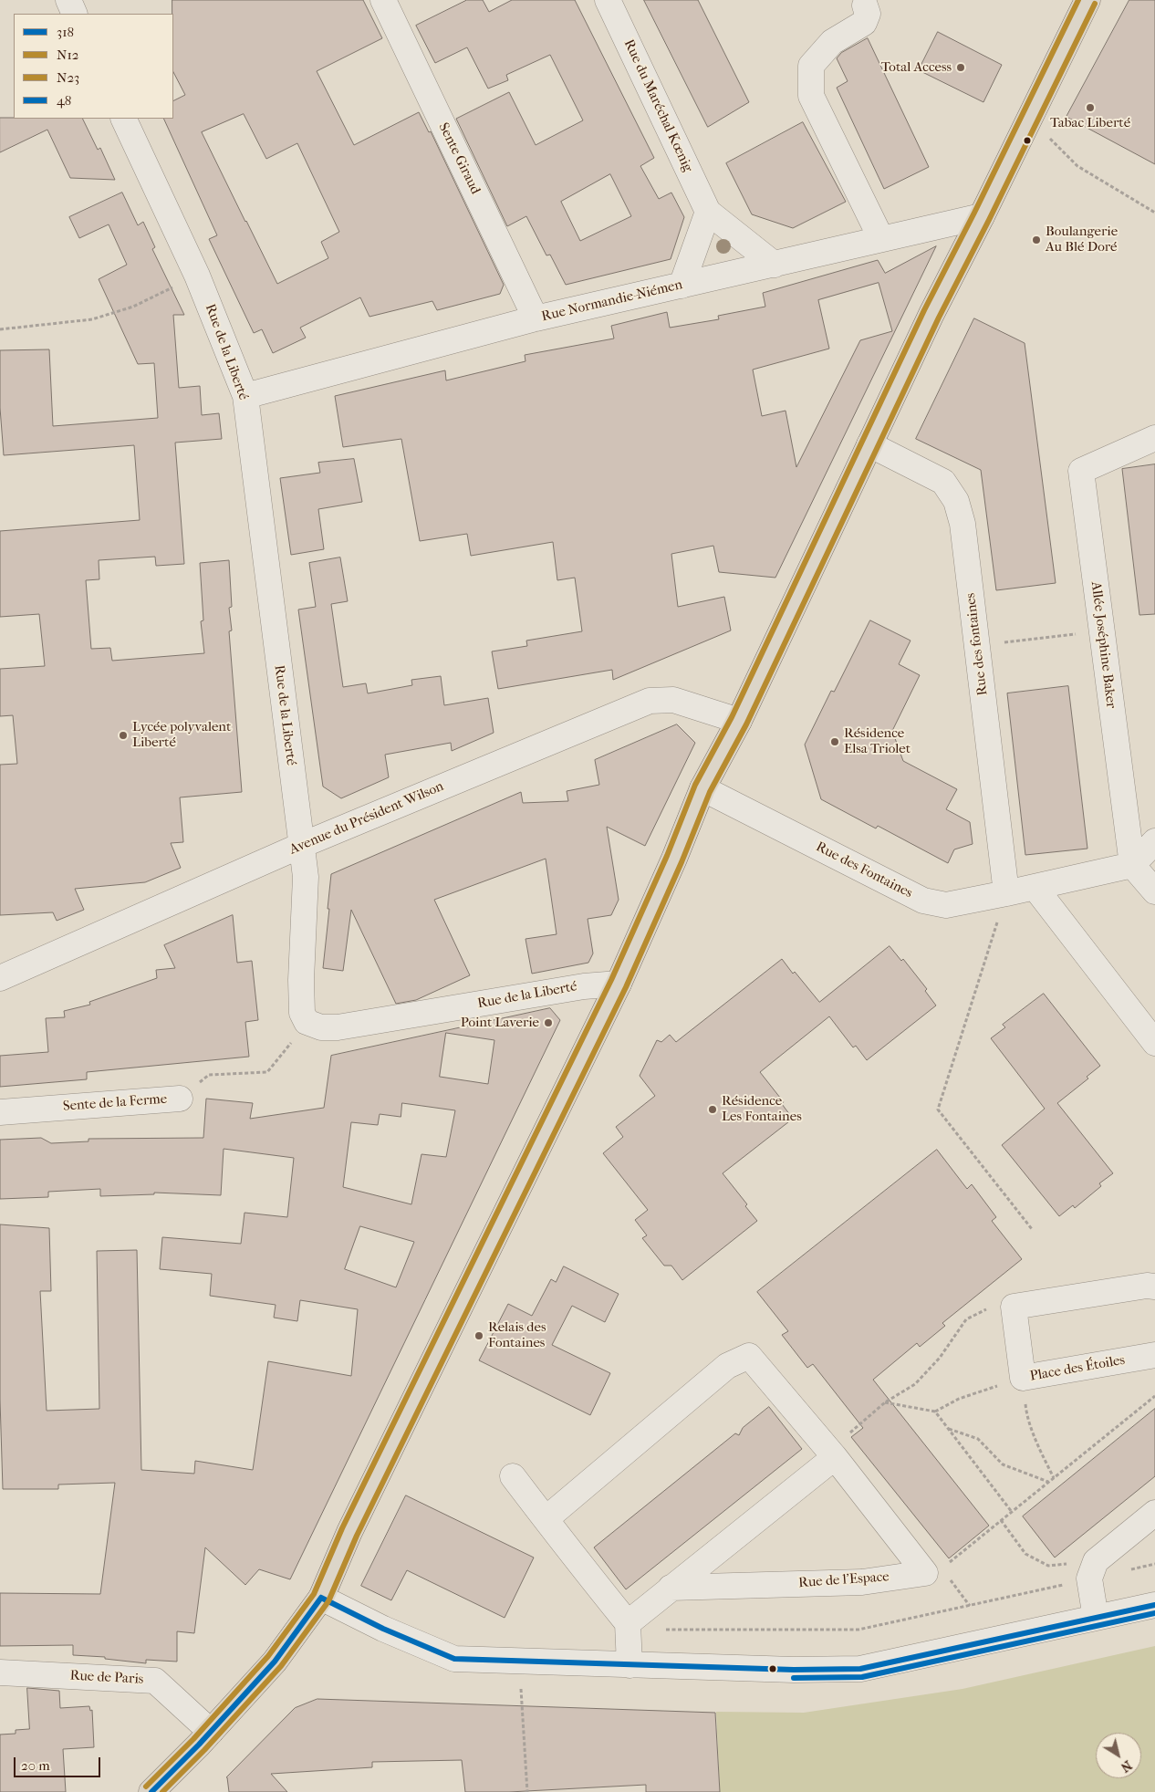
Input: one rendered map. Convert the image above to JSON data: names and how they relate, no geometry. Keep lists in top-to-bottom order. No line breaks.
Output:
{"streets":{"street":["Rue du Maréchal Kœnig","Sente Giraud","Rue Normandie-Niémen","Rue de la Liberté","Rue des fontaines","Allée Joséphine Baker","Avenue du Président Wilson","Rue des Fontaines","Sente de la Ferme","Place des Étoiles","Rue de l'Espace","Rue de Paris"]},"crossings":[["Rue du Maréchal Kœnig","Rue Normandie-Niémen"],["Sente Giraud","Rue Normandie-Niémen"],["Rue Normandie-Niémen","Rue de la Liberté"],["Rue de la Liberté","Avenue du Président Wilson"],["Rue de la Liberté","Sente de la Ferme"],["Rue des fontaines","Rue des Fontaines"],["Allée Joséphine Baker","Rue des Fontaines"]],"places":["Total Access","Tabac Liberté","Boulangerie Au Blé Doré","Lycée polyvalent Liberté","Résidence Elsa Triolet","Point Laverie","Résidence Les Fontaines","Relais des Fontaines"],"lines":["transit line N23","transit line N12","transit line 318","transit line 48"],"legend":["318","N12","N23","48"],"scale_bar":"20 m","north":"bottom right"}
